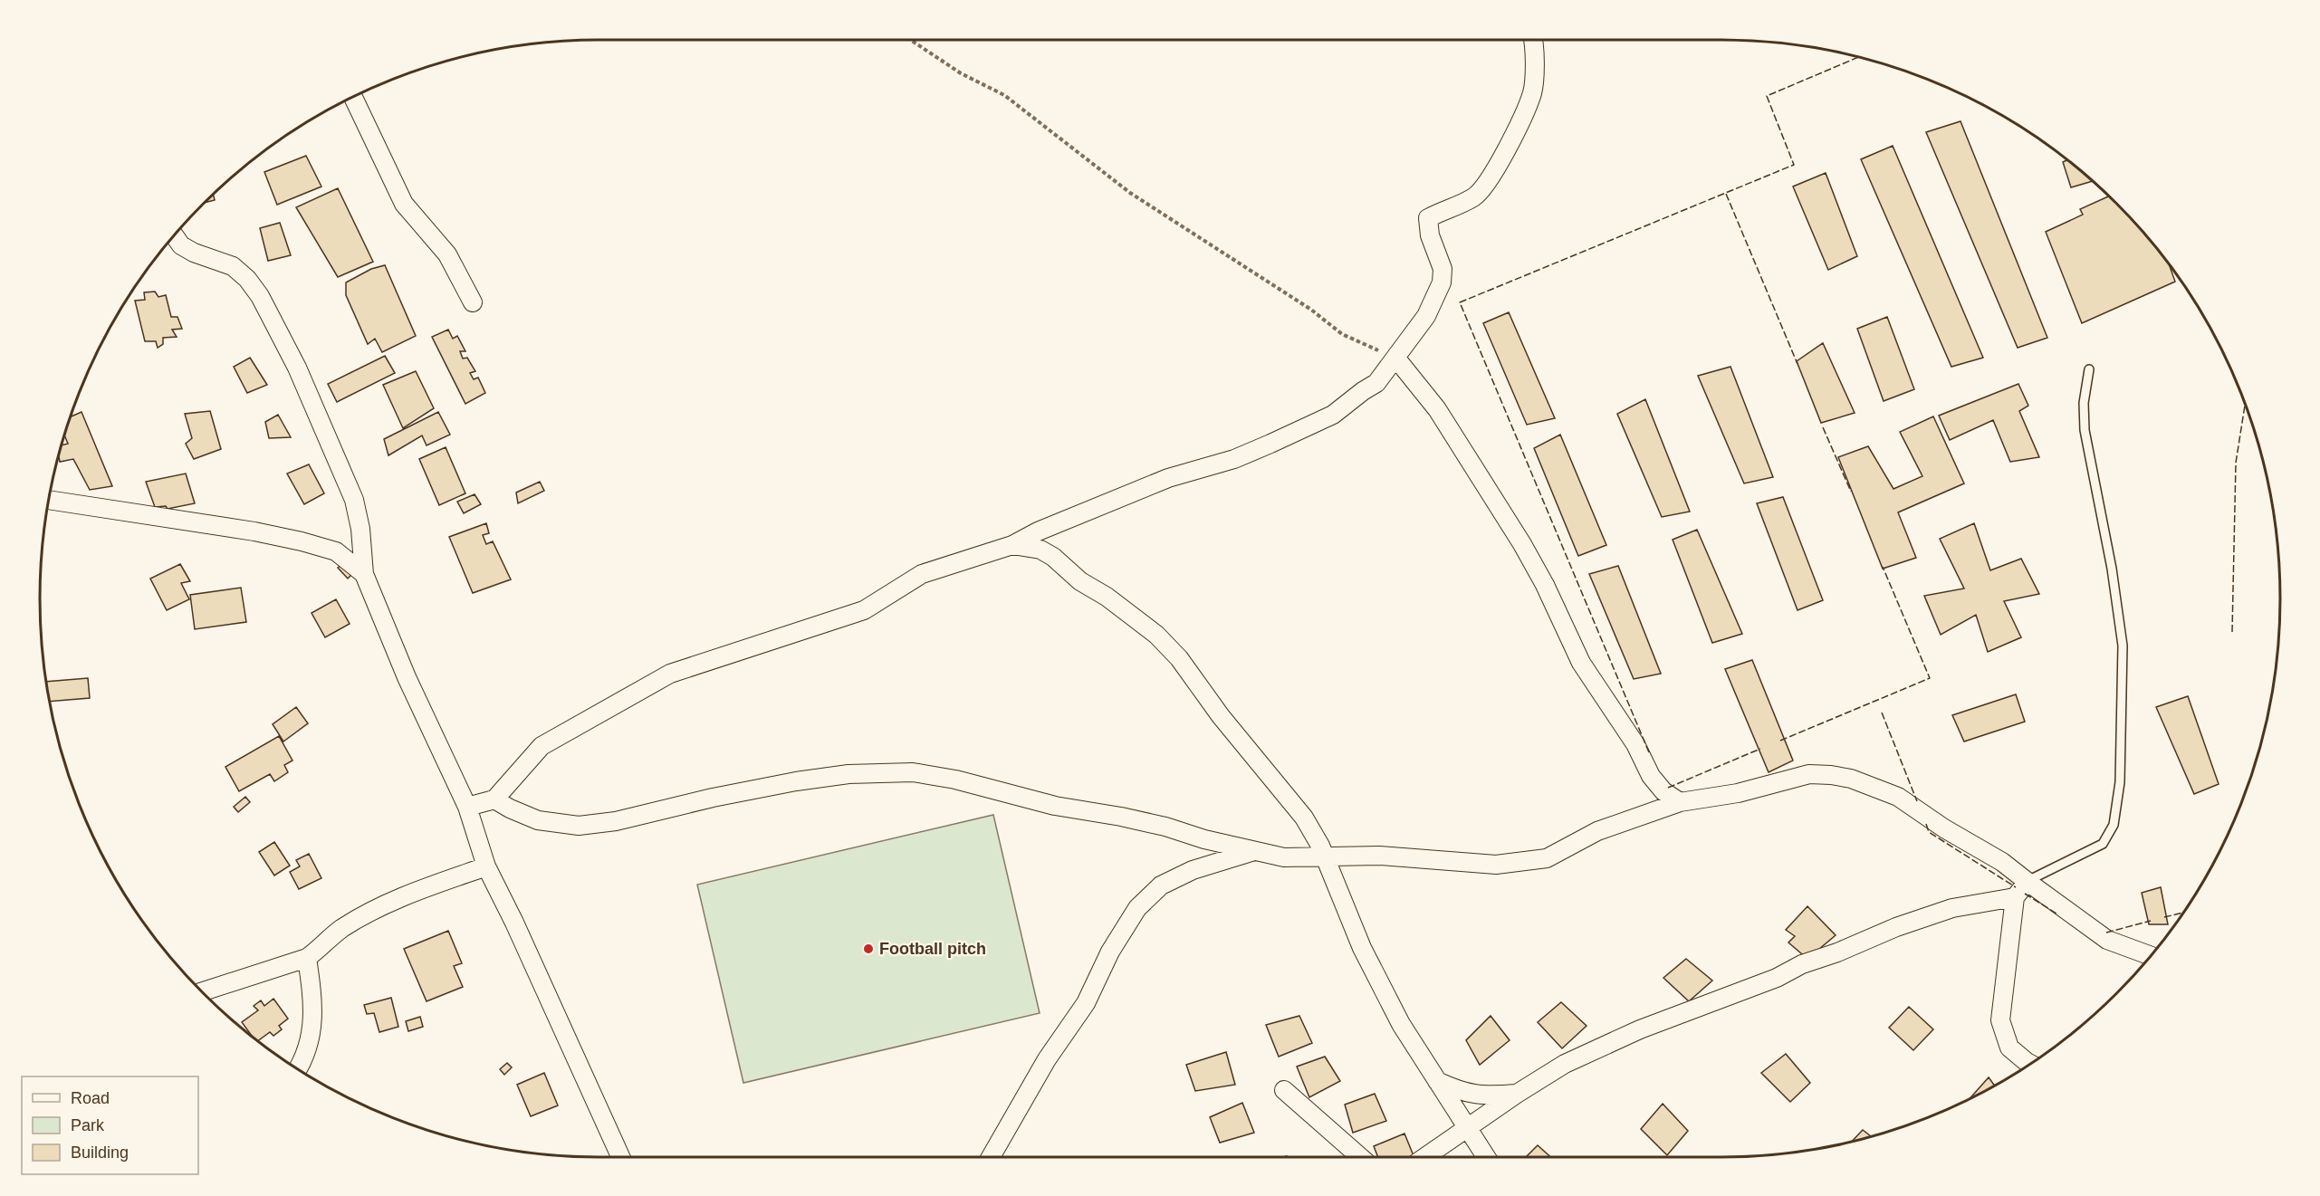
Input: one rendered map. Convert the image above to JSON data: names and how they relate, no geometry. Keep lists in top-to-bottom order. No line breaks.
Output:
{"places":["Football pitch"],"legend":["Road","Park","Building"]}
